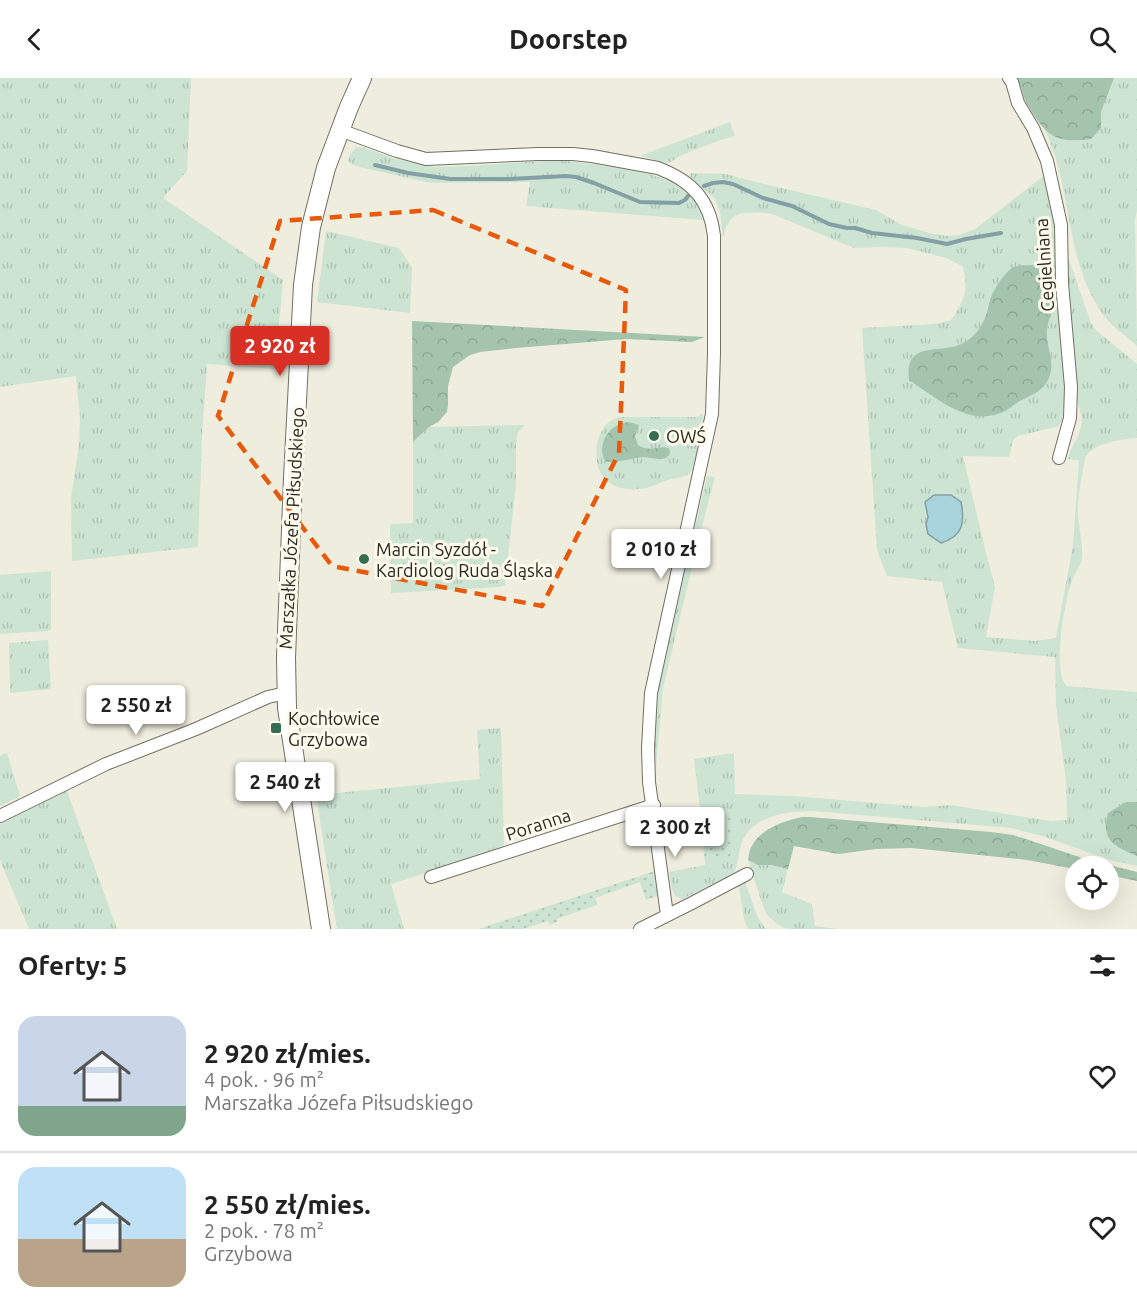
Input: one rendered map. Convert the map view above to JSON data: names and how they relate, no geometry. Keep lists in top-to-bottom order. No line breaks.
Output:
{"streets":{"street":["Cegielniana","Marszałka Józefa Piłsudskiego","Poranna"]},"places":{"other":["OWŚ","Marcin Syzdół - Kardiolog Ruda Śląska"],"transit":["Kochłowice Grzybowa"]},"page":{"header":"Doorstep","price":["2 920 zł","2 010 zł","2 550 zł","2 540 zł","2 300 zł"],"heading":"Oferty: 5","list":[{"name":"2 920 zł/mies.","note":"4 pok. · 96 m² · Marszałka Józefa Piłsudskiego"},{"name":"2 550 zł/mies.","note":"2 pok. · 78 m² · Grzybowa"}]}}
